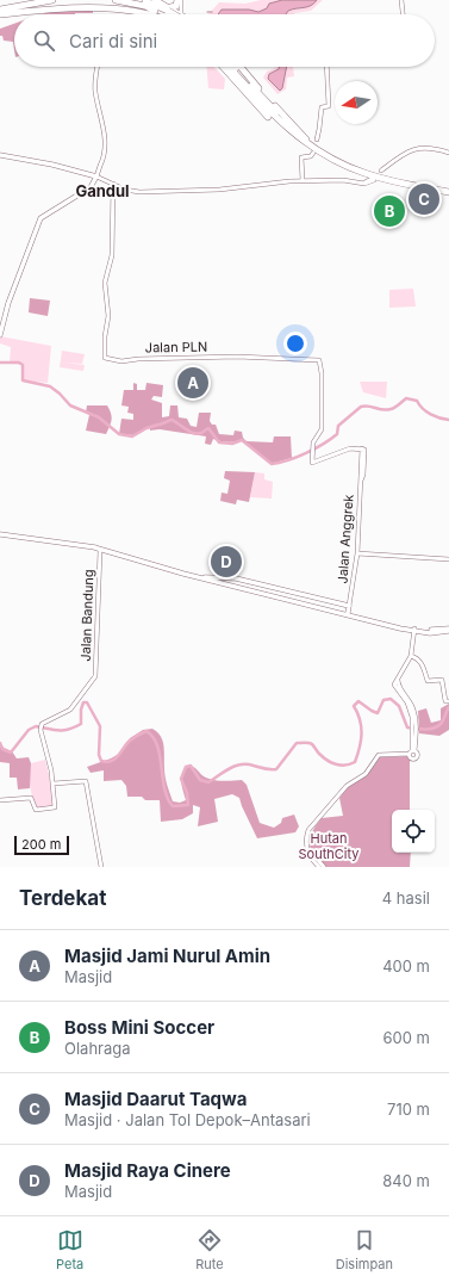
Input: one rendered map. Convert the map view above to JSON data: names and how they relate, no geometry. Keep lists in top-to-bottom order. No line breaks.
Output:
{"streets":{"street":["Jalan PLN","Jalan Anggrek","Jalan Bandung"]},"crossings":[["Jalan PLN","Jalan Anggrek"]],"districts":["Gandul"],"parks":["Hutan SouthCity"],"scale_bar":"200 m","north":"left","page":{"search":"Cari di sini","pins":["C","B","A","D"],"scale":"200 m","heading":["Terdekat","4 hasil"],"list":[{"mark":"A","name":"Masjid Jami Nurul Amin","note":"Masjid","value":"400 m"},{"mark":"B","name":"Boss Mini Soccer","note":"Olahraga","value":"600 m"},{"mark":"C","name":"Masjid Daarut Taqwa","note":"Masjid · Jalan Tol Depok–Antasari","value":"710 m"},{"mark":"D","name":"Masjid Raya Cinere","note":"Masjid","value":"840 m"}],"nav":["Peta","Rute","Disimpan"]}}
